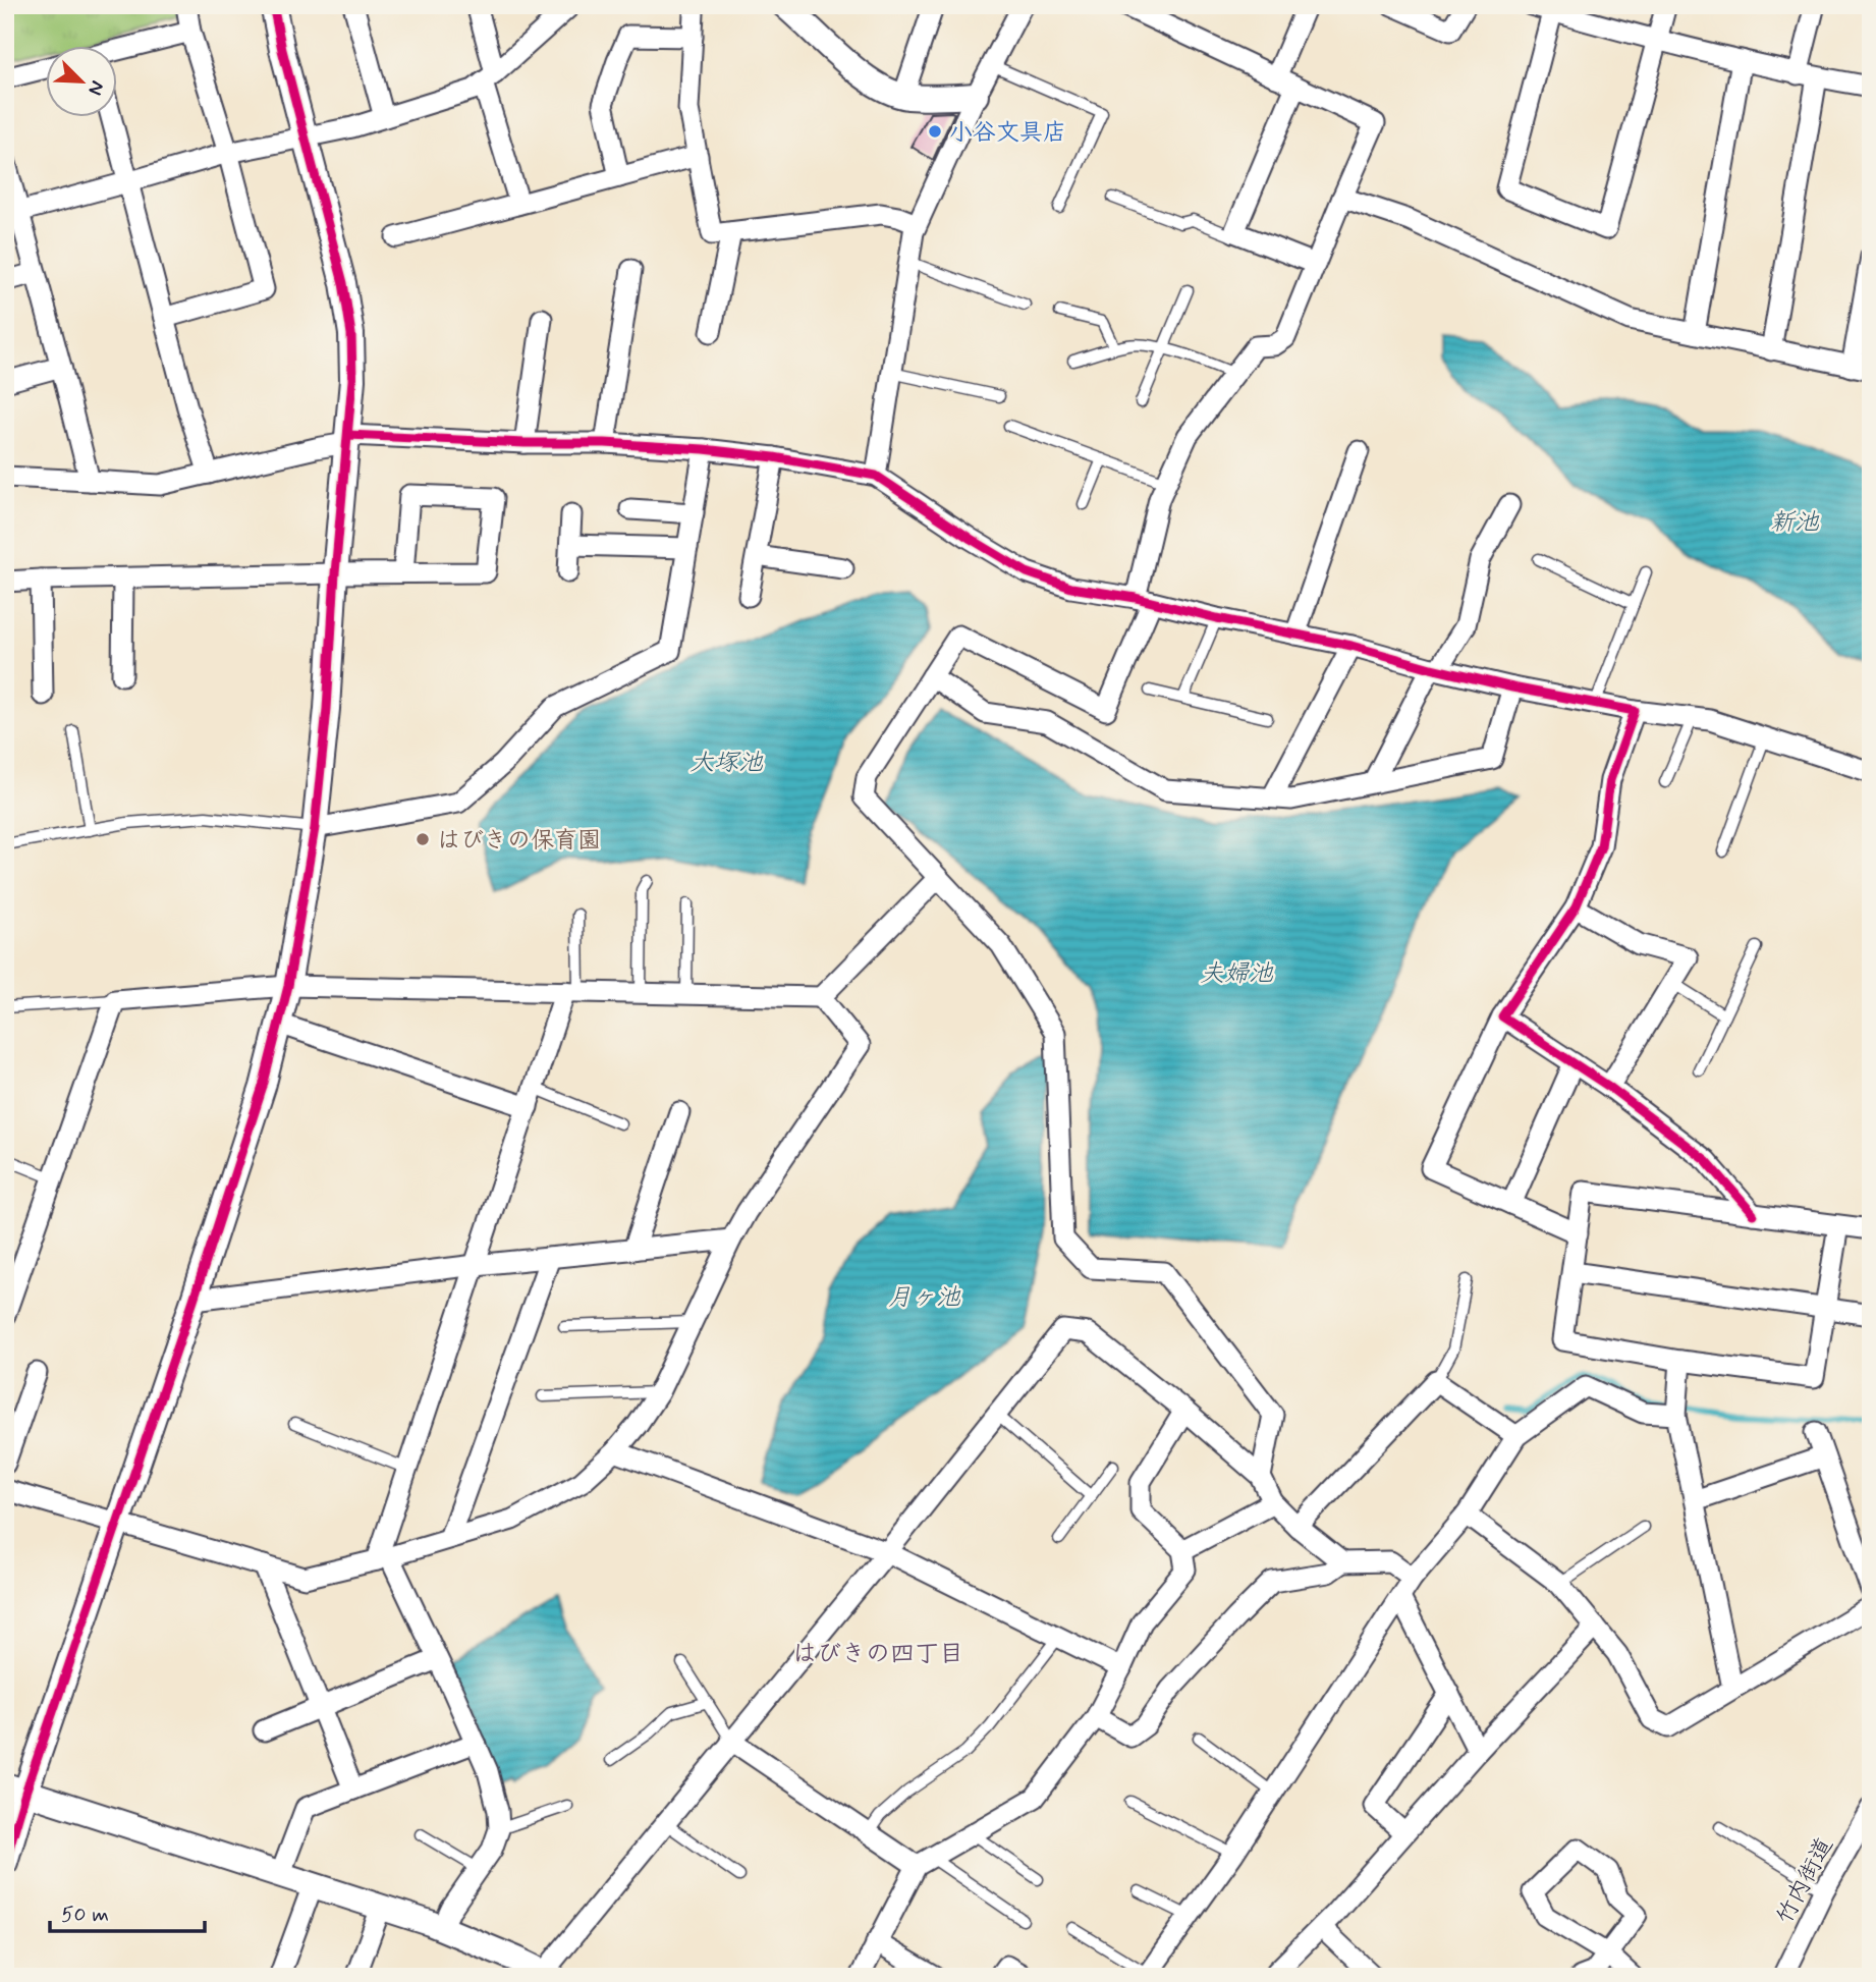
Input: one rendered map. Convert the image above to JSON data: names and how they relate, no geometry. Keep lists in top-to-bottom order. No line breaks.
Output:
{"streets":{"street":["竹内街道"]},"districts":["はびきの四丁目"],"water":["新池","大塚池","夫婦池","月ヶ池"],"places":["小谷文具店","はびきの保育園"],"scale_bar":"50 m","north":"bottom right"}
